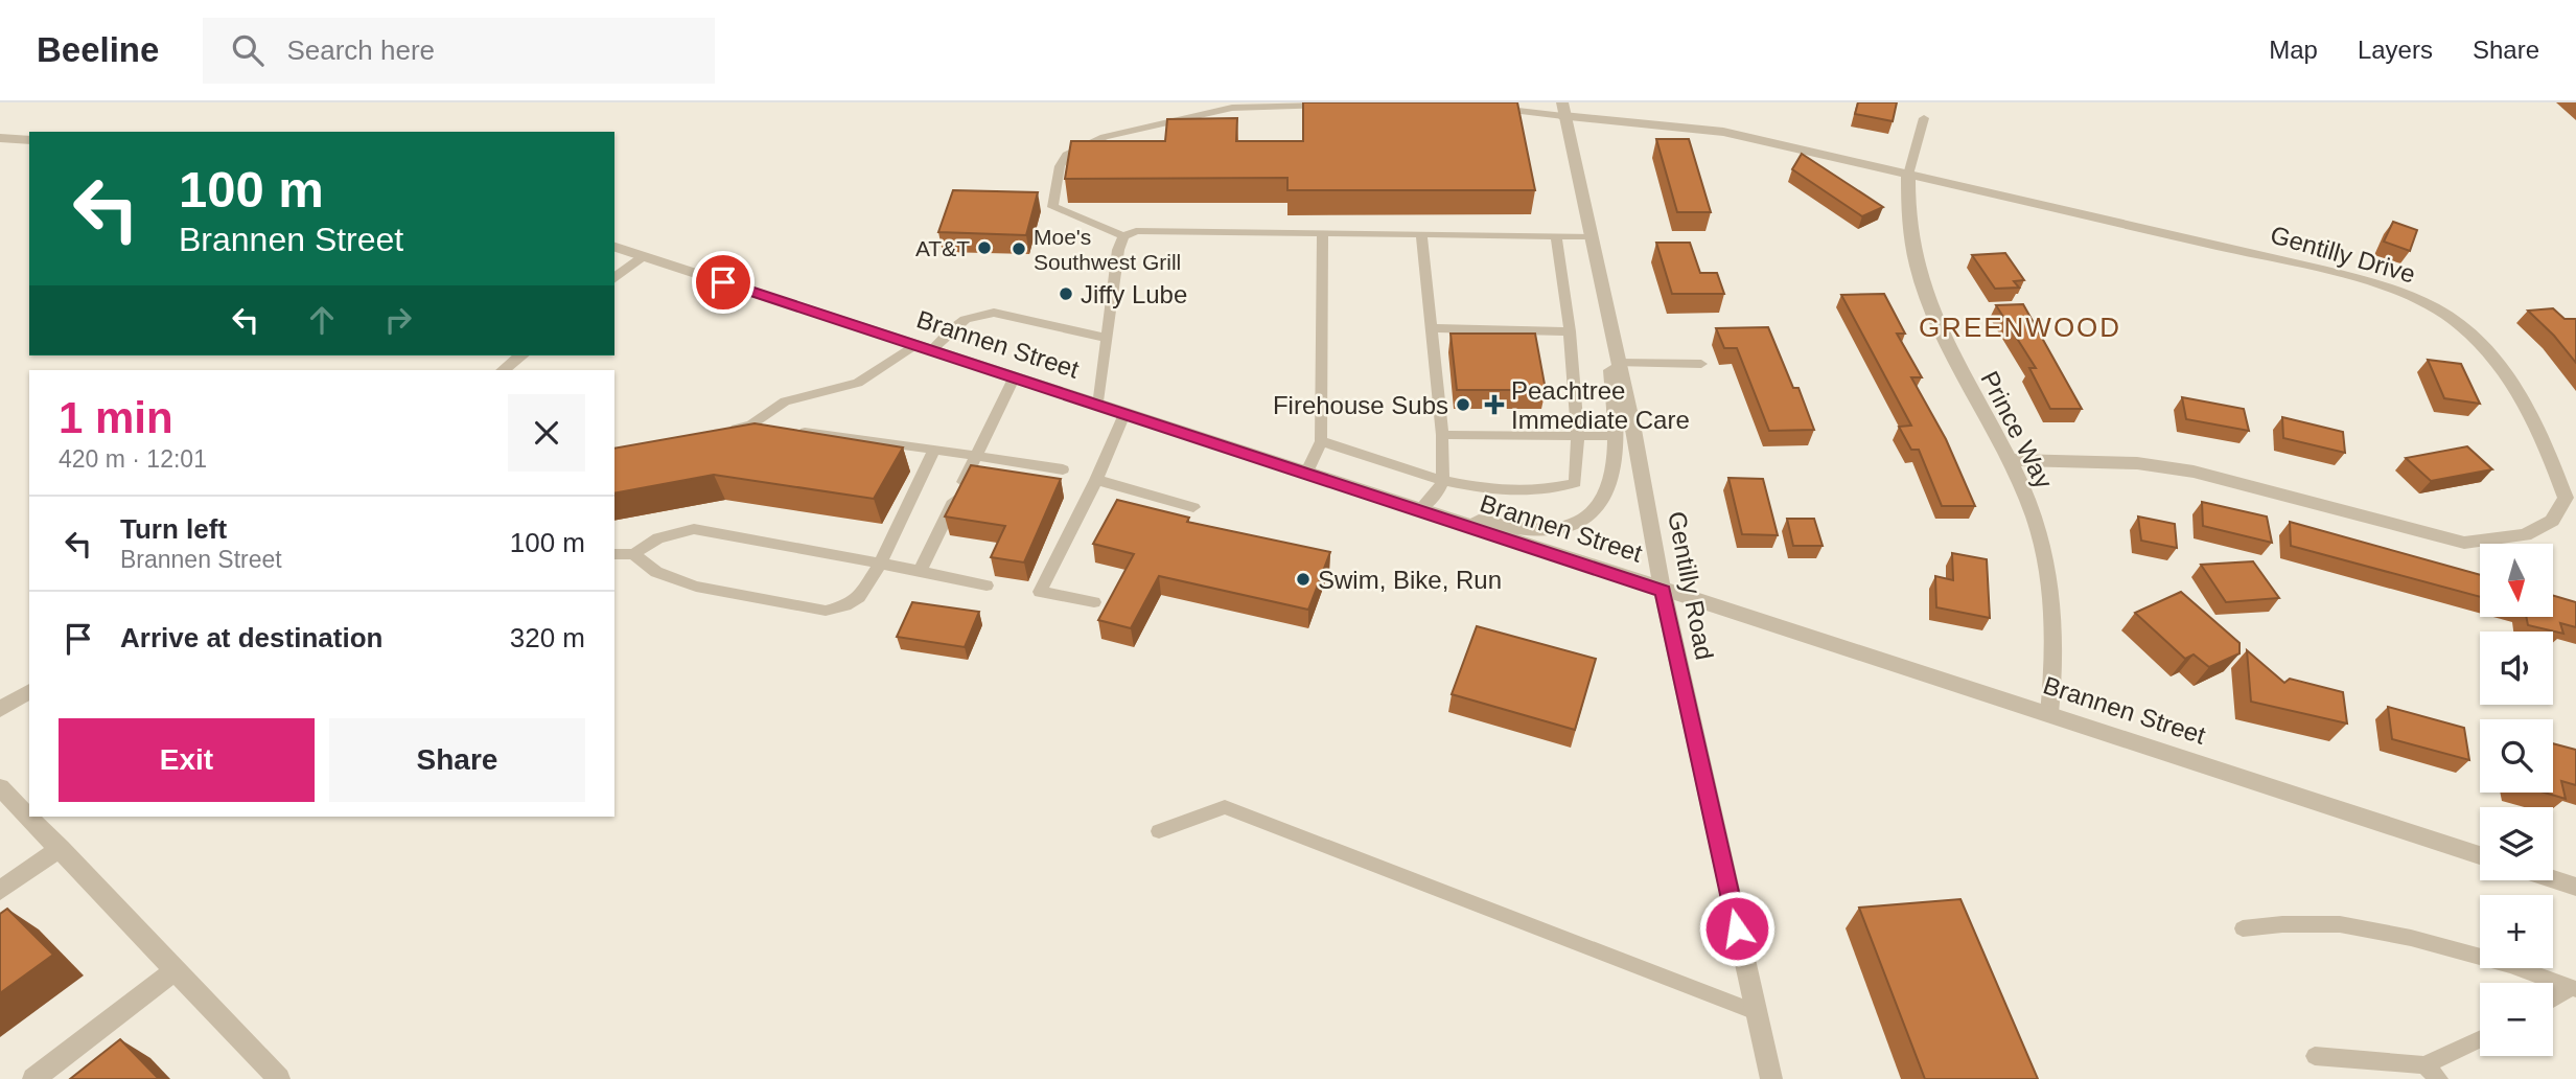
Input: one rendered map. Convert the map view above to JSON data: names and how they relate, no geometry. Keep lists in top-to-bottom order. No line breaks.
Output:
{"streets":{"street":["Gentilly Drive","Brannen Street","Prince Way","Gentilly Road"]},"crossings":[["Gentilly Drive","Prince Way"],["Gentilly Drive","Gentilly Road"],["Brannen Street","Prince Way"],["Brannen Street","Gentilly Road"]],"districts":["GREENWOOD"],"places":{"other":["AT&T","Moe's Southwest Grill","Jiffy Lube","Firehouse Subs","Swim, Bike, Run"],"health":["Peachtree Immediate Care"]},"north":"bottom","page":{"header":"Beeline","search":"Search here","nav":["Map","Layers","Share"],"turn":["100 m","Brannen Street"],"heading":["1 min","420 m · 12:01"],"list":[{"name":"Turn left","note":"Brannen Street","value":"100 m"},{"name":"Arrive at destination","value":"320 m"}],"map_buttons":["+","−"],"buttons":["Exit","Share"]}}
